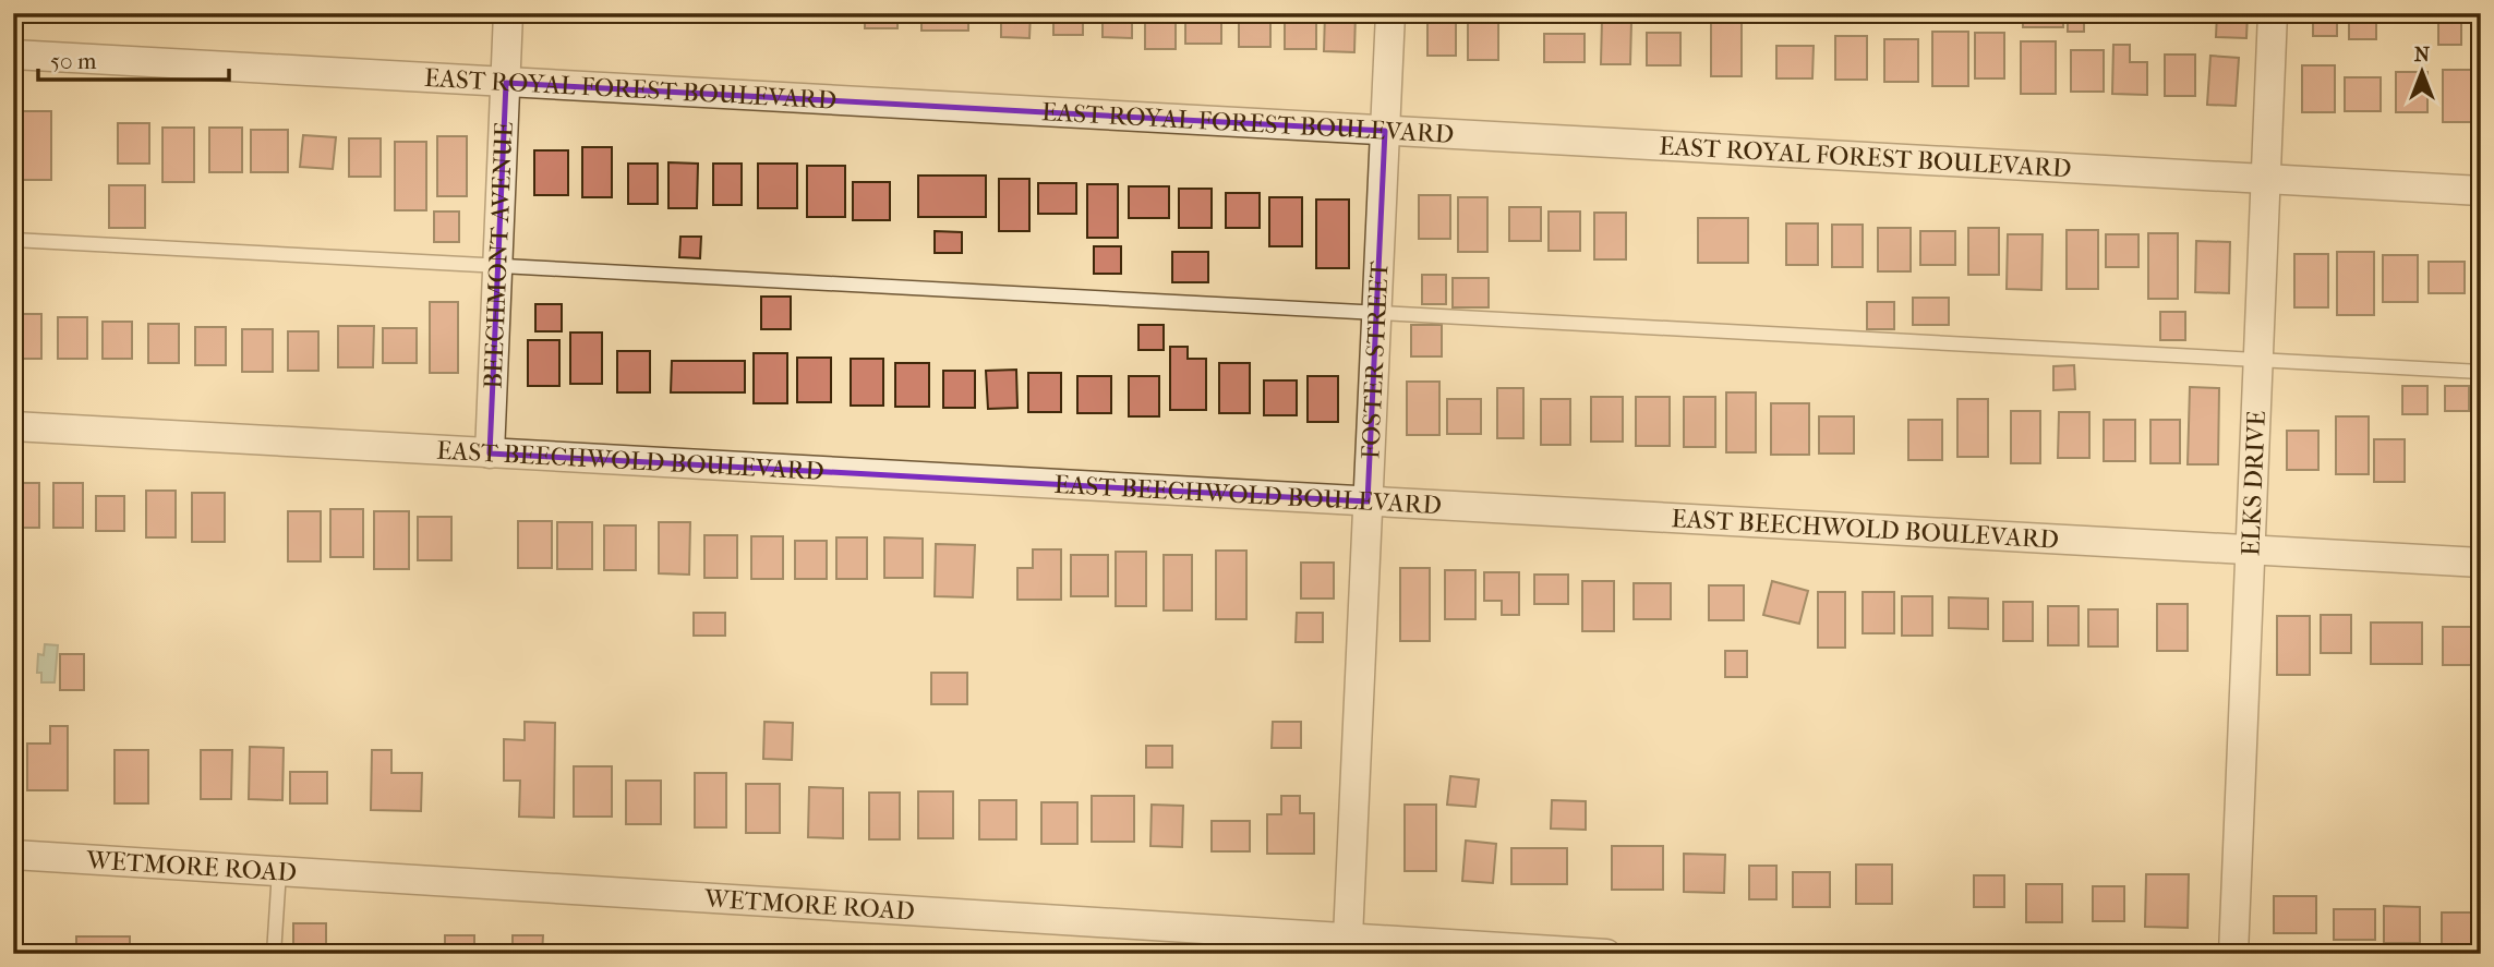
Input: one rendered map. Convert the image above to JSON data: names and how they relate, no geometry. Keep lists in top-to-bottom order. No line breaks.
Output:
{"streets":{"street":["EAST ROYAL FOREST BOULEVARD","BEECHMONT AVENUE","FOSTER STREET","EAST BEECHWOLD BOULEVARD","ELKS DRIVE","WETMORE ROAD"]},"crossings":[["EAST ROYAL FOREST BOULEVARD","BEECHMONT AVENUE"],["EAST ROYAL FOREST BOULEVARD","FOSTER STREET"],["EAST ROYAL FOREST BOULEVARD","ELKS DRIVE"],["BEECHMONT AVENUE","EAST BEECHWOLD BOULEVARD"],["FOSTER STREET","EAST BEECHWOLD BOULEVARD"],["FOSTER STREET","WETMORE ROAD"],["EAST BEECHWOLD BOULEVARD","ELKS DRIVE"]],"scale_bar":"50 m","north":"top"}
